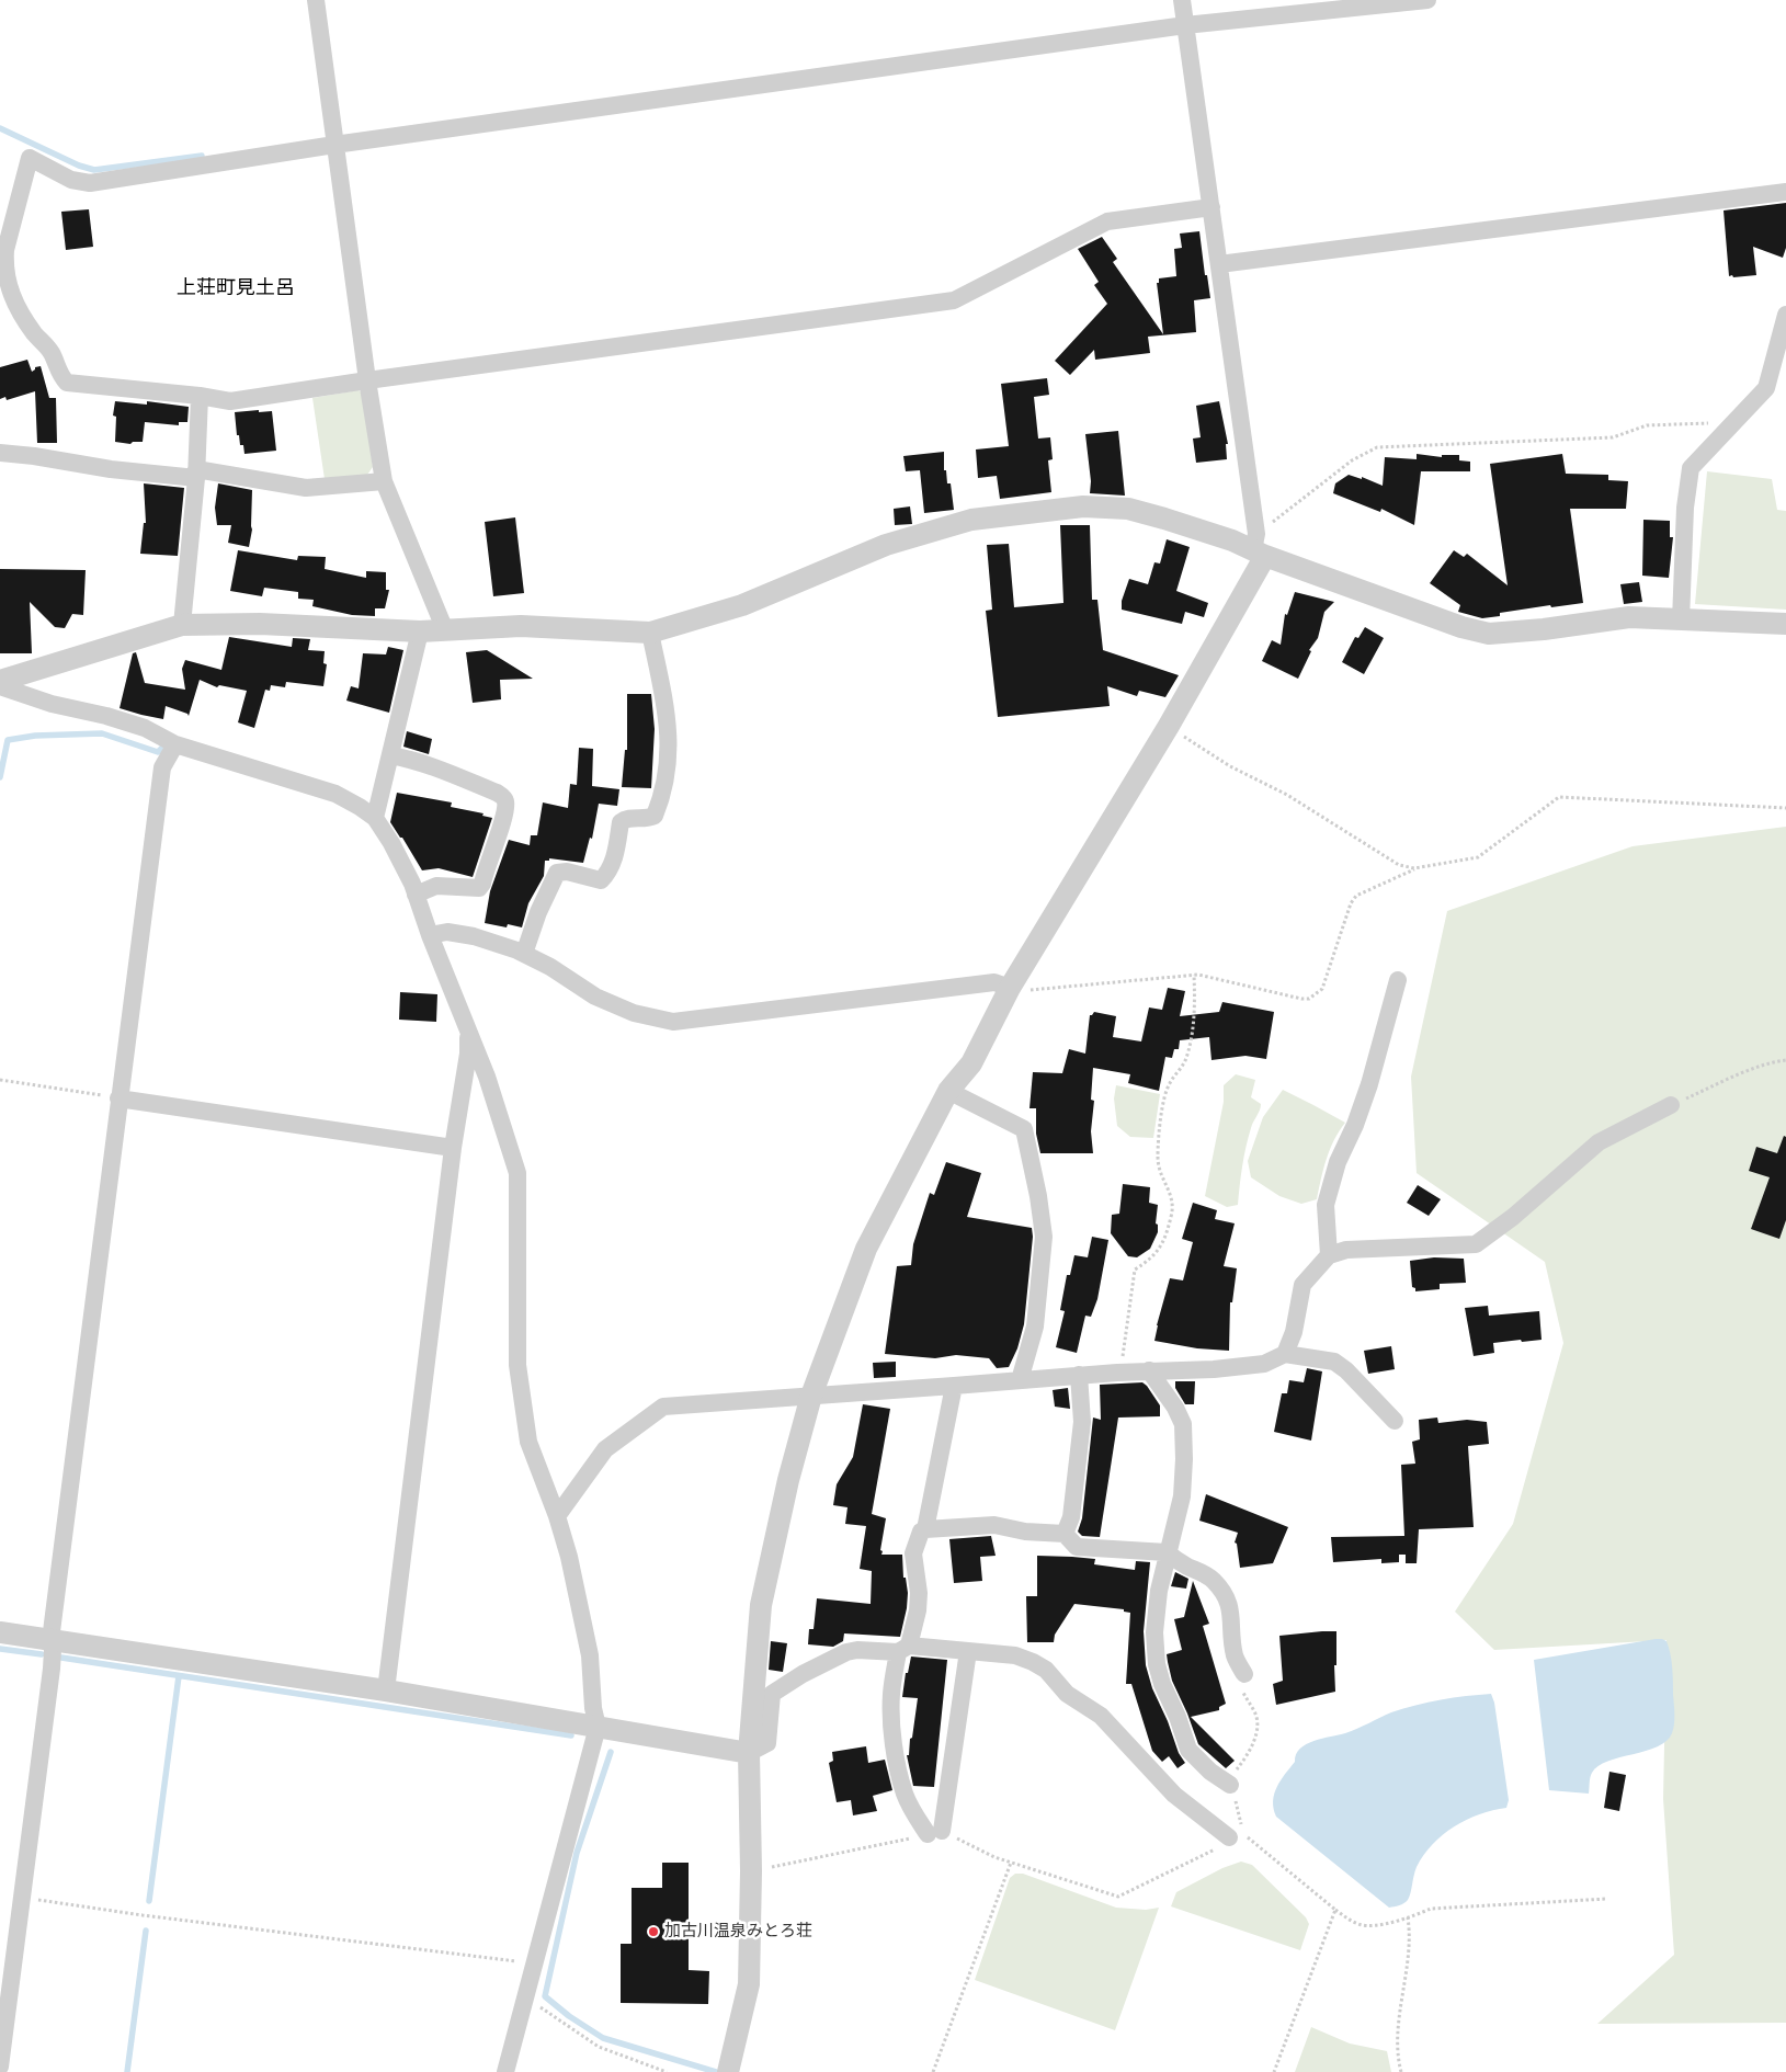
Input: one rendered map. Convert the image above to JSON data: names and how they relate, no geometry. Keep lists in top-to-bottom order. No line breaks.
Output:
{"districts":["上荘町見土呂"],"places":["加古川温泉みとろ荘"]}
